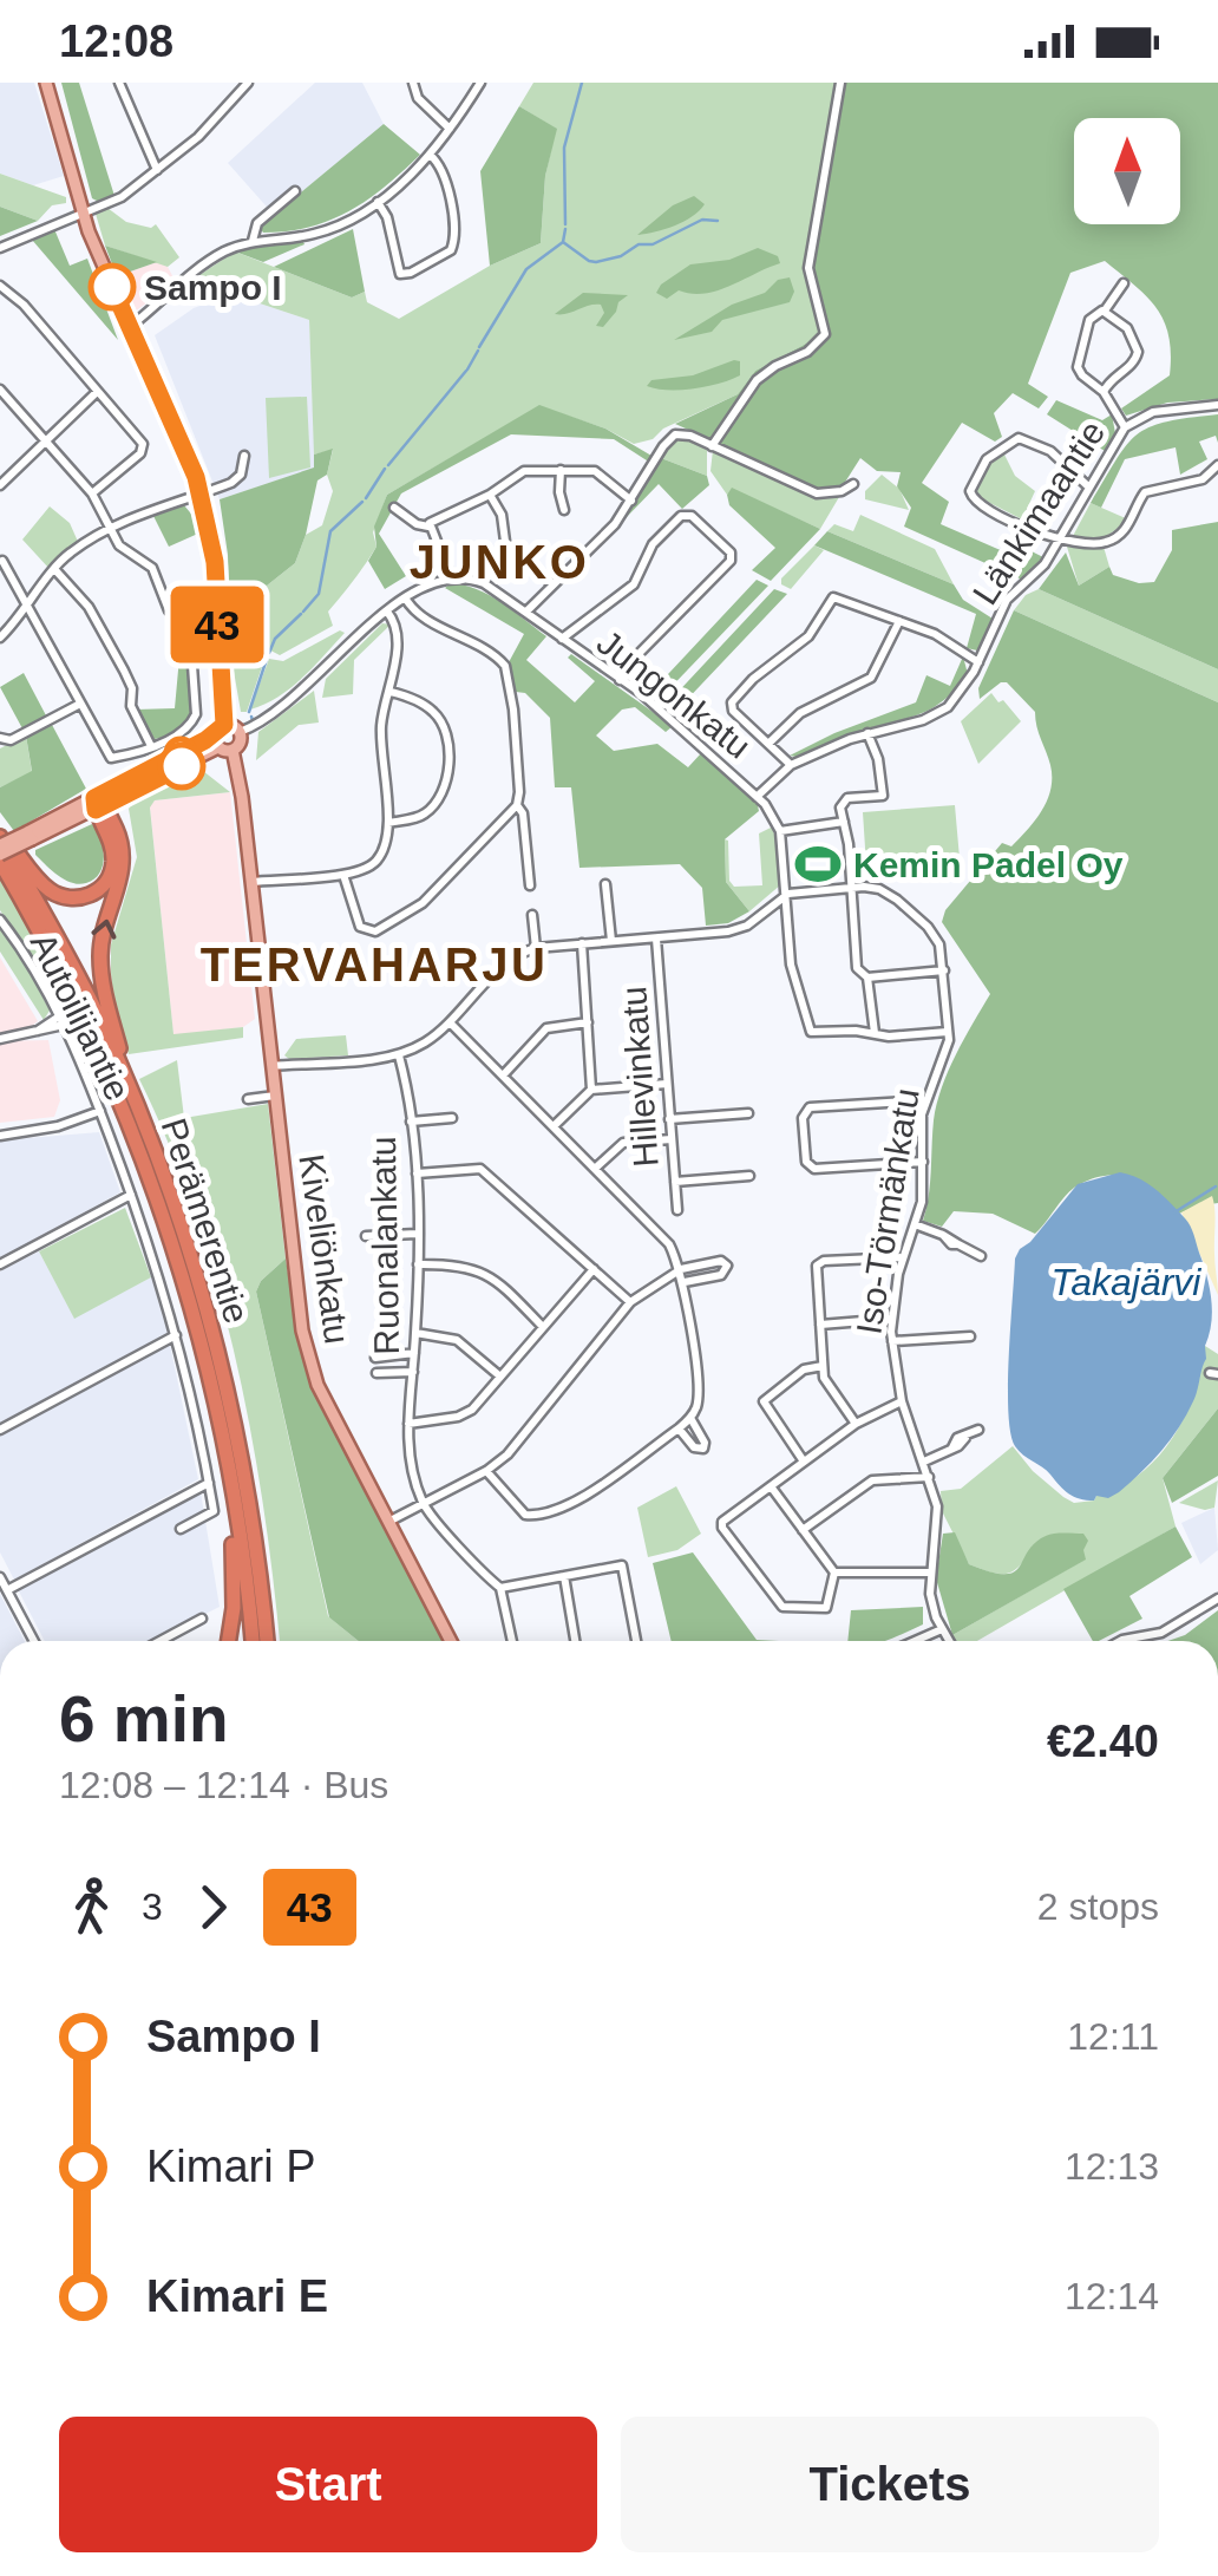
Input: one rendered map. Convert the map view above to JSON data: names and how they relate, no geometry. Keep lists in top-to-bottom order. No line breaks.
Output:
{"streets":{"highway":["Perämerentie"],"main road":["Kiveliönkatu"],"street":["Länkimaantie","Jungonkatu","Autoilijantie","Hillevinkatu","Iso-Törmänkatu","Ruonalankatu"]},"crossings":[["Länkimaantie","Jungonkatu"],["Jungonkatu","Iso-Törmänkatu"]],"districts":["JUNKO","TERVAHARJU"],"water":["Takajärvi"],"places":{"other":["Sampo I"],"sports":["Kemin Padel Oy"]},"lines":["bus line 43"],"north":"top","page":{"status":"12:08","on_map":"43","heading":["6 min","12:08 – 12:14 · Bus","€2.40"],"legs":["3","43","2 stops"],"list":[{"name":"Sampo I","value":"12:11"},{"name":"Kimari P","value":"12:13"},{"name":"Kimari E","value":"12:14"}],"buttons":["Start","Tickets"]}}
